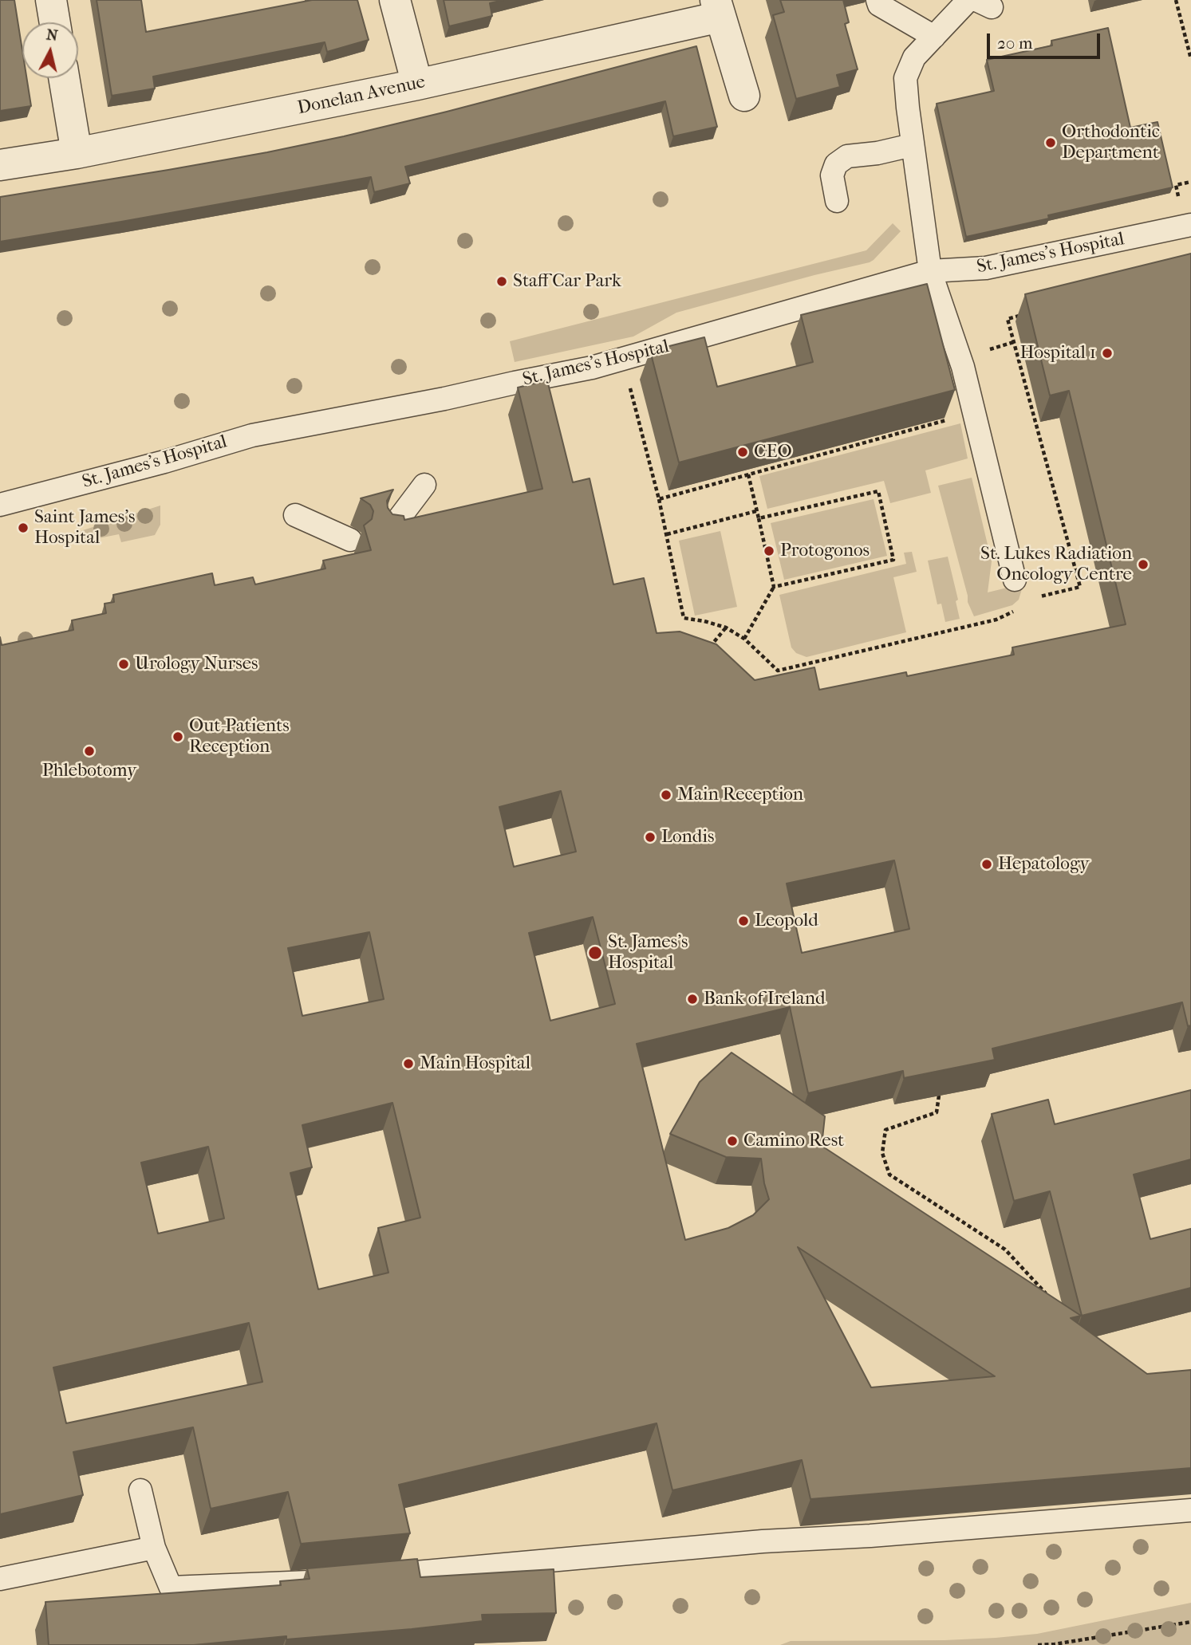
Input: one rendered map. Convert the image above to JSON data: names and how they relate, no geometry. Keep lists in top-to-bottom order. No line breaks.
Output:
{"streets":{"street":["Donelan Avenue"],"lane":["St. James's Hospital"]},"places":["Orthodontic Department","Staff Car Park","Hospital 1","CEO","Saint James's Hospital","Protogonos","St. Lukes Radiation Oncology Centre","Urology Nurses","Out-Patients Reception","Phlebotomy","Main Reception","Londis","Hepatology","Leopold","St. James's Hospital","Bank of Ireland","Main Hospital","Camino Rest"],"scale_bar":"20 m","north":"top"}
